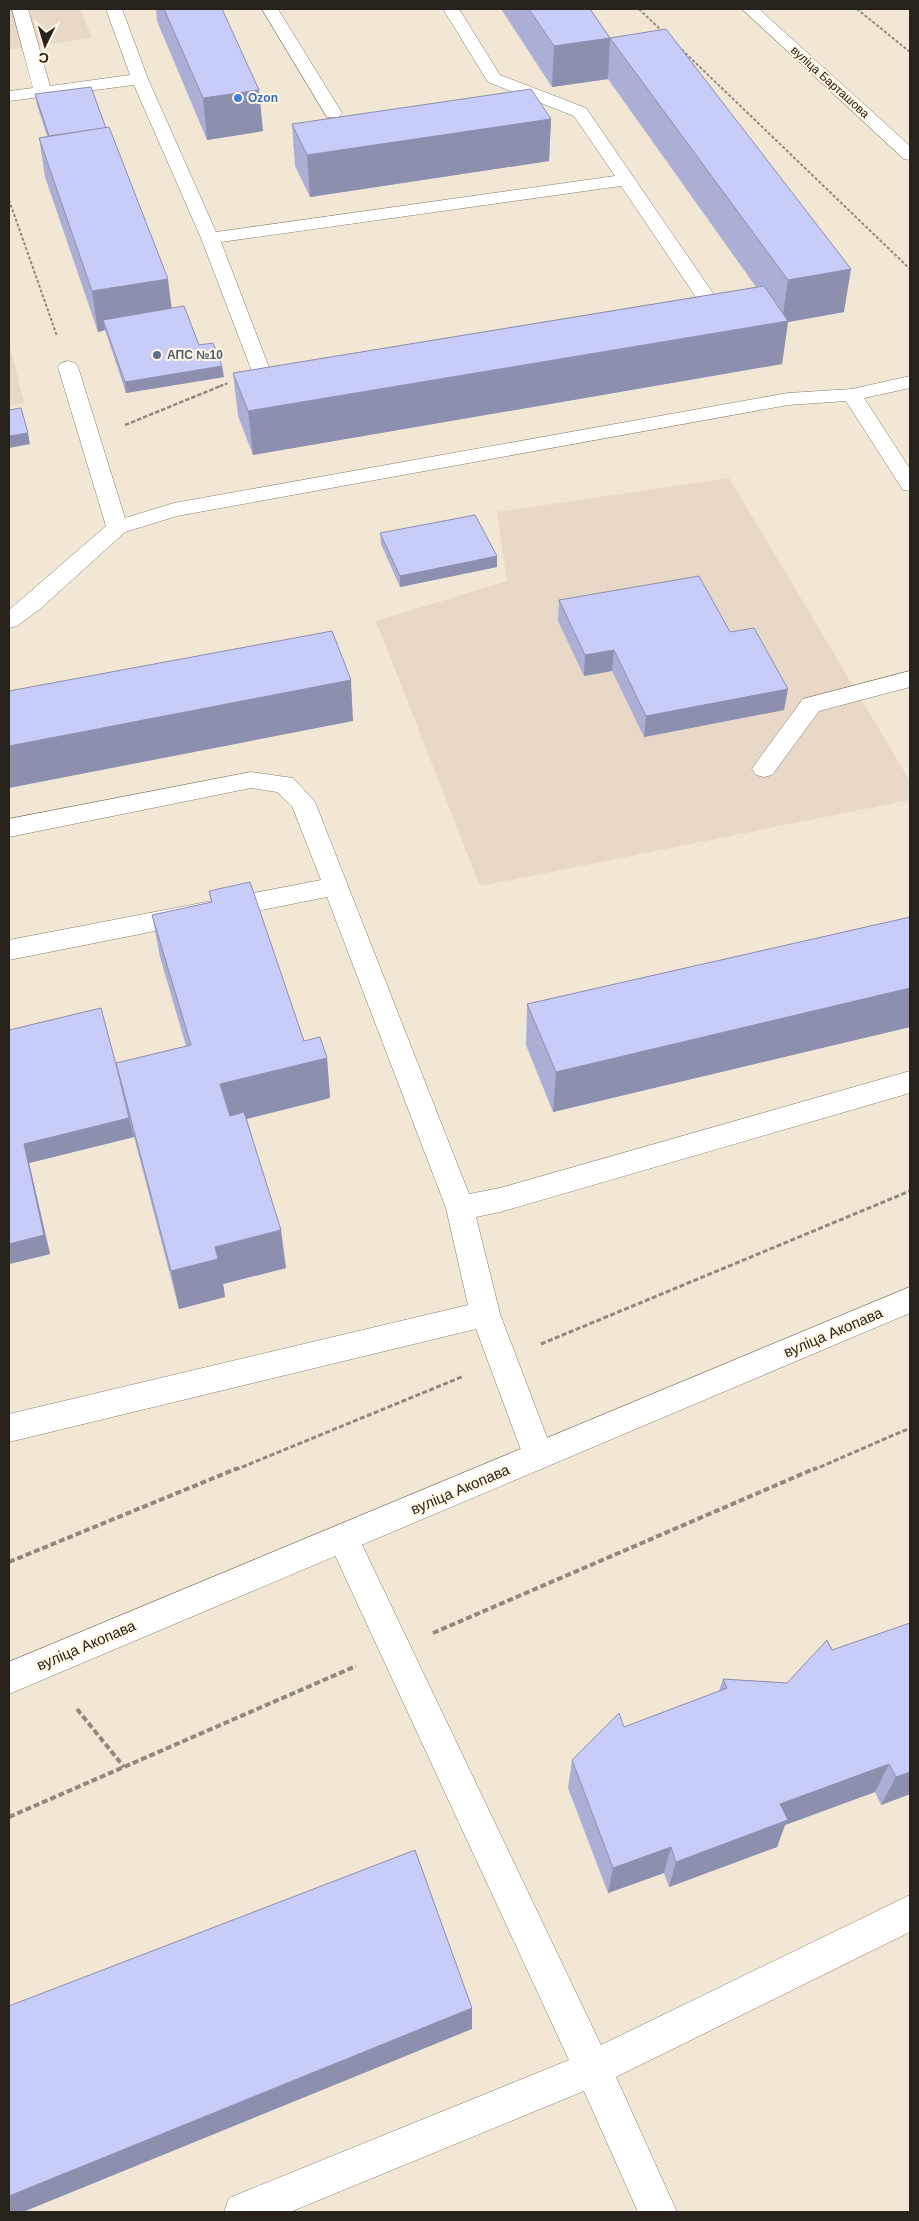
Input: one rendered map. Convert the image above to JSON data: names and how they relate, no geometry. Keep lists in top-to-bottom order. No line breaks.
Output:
{"streets":{"main road":["вуліца Барташова","вуліца Акопава"]},"places":["Ozon","АПС №10"],"north":"bottom"}
